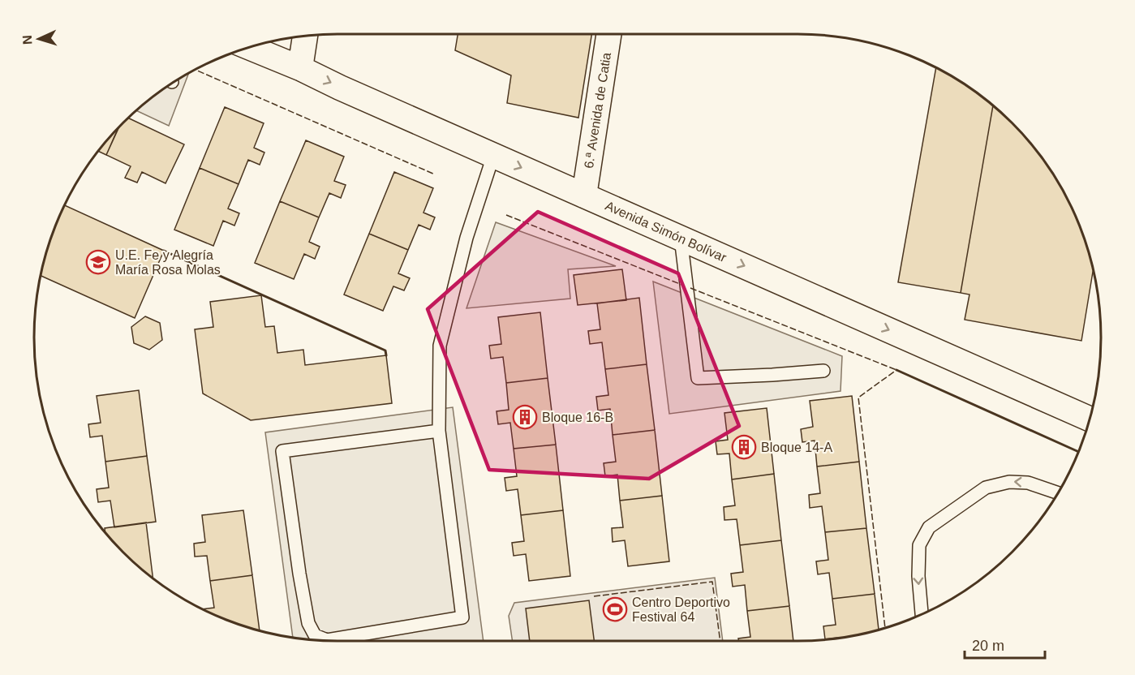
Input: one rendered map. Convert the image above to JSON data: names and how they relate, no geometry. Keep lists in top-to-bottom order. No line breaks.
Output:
{"streets":{"street":["6.ª Avenida de Catia","Avenida Simón Bolívar"]},"crossings":[["6.ª Avenida de Catia","Avenida Simón Bolívar"]],"one_way":["Avenida Simón Bolívar"],"places":{"school or university":["U.E. Fe y Alegría María Rosa Molas"],"building":["Bloque 16-B","Bloque 14-A"],"sports":["Centro Deportivo Festival 64"]},"scale_bar":"20 m","north":"left"}
